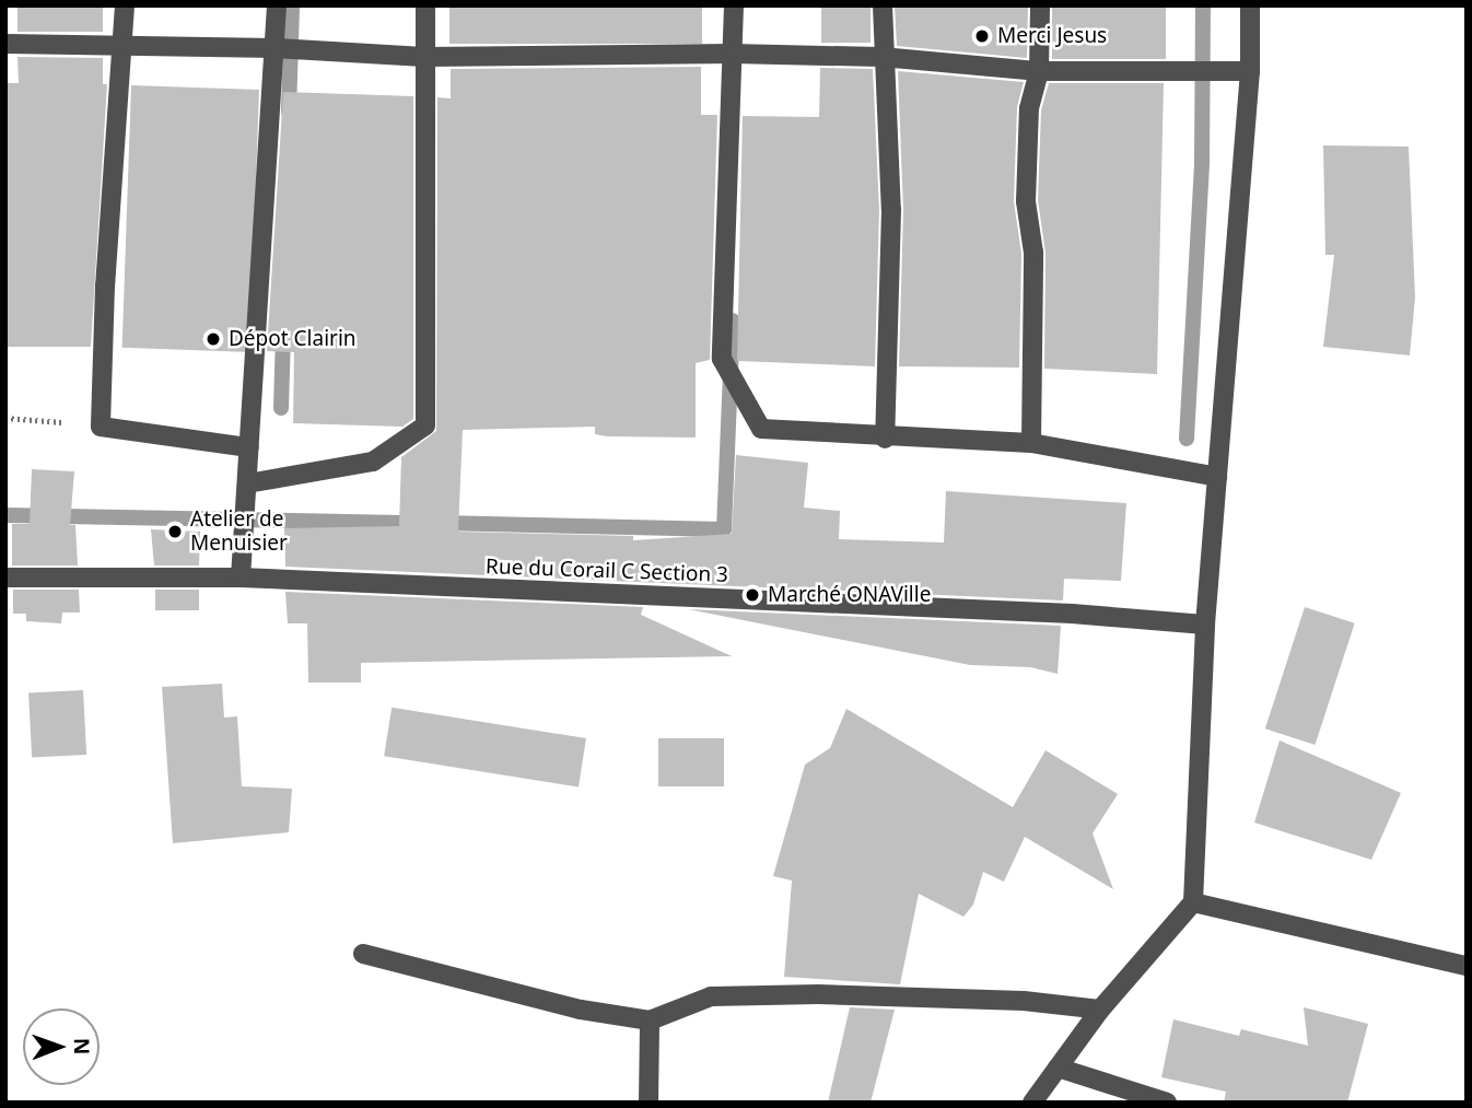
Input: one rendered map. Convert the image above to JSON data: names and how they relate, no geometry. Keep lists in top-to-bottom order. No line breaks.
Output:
{"streets":{"street":["Rue du Corail C Section 3"]},"places":["Merci Jesus","Dépot Clairin","Atelier de Menuisier","Marché ONAVille"],"north":"right"}
